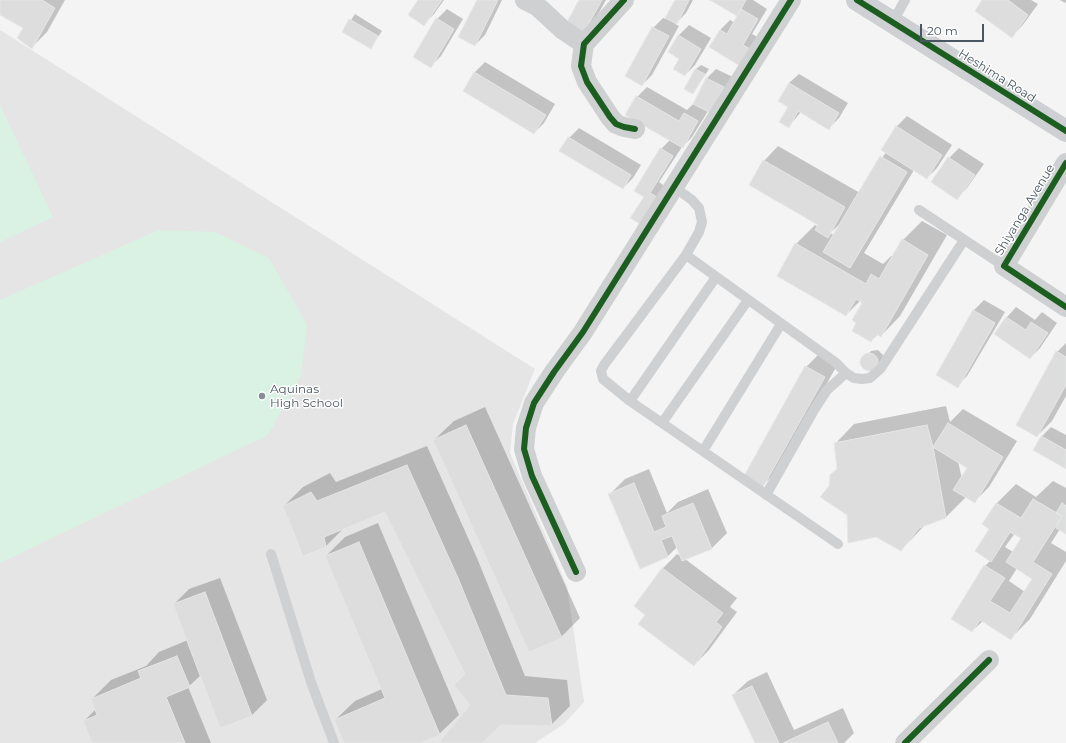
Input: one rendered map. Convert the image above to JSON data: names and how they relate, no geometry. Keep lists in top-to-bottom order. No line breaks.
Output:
{"streets":{"street":["Heshima Road","Shiyanga Avenue"]},"places":["Aquinas High School"],"scale_bar":"20 m"}
